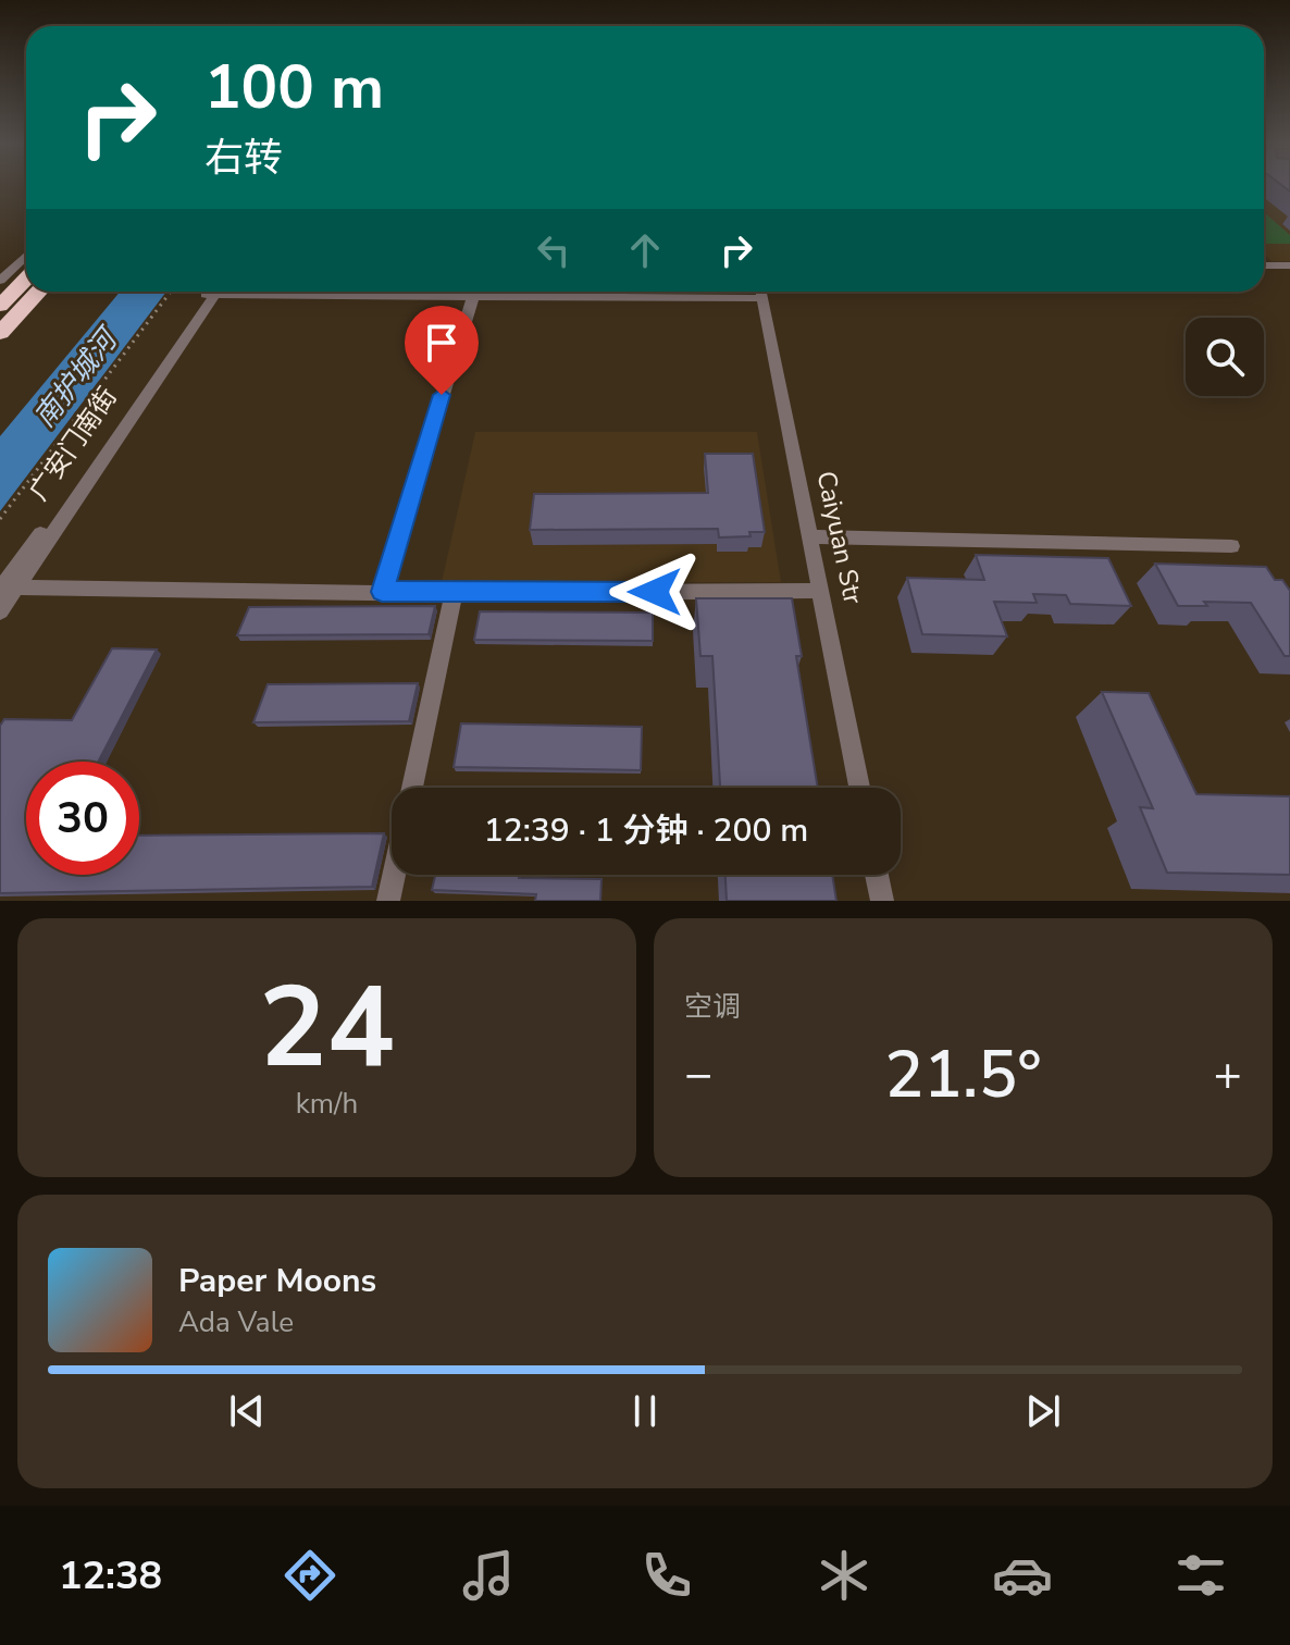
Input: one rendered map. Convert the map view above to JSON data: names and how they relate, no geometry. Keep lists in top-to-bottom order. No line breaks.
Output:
{"streets":{"street":["Caiyuan Str"]},"water":["南护城河"],"page":{"turn":["100 m","右转"],"limit":"30","trip":"12:39 · 1 分钟 · 200 m","tile":[["24","km/h"],"空调"],"heat":["−","21.5°","+"],"song":["Paper Moons","Ada Vale"],"tabs":"12:38"}}
